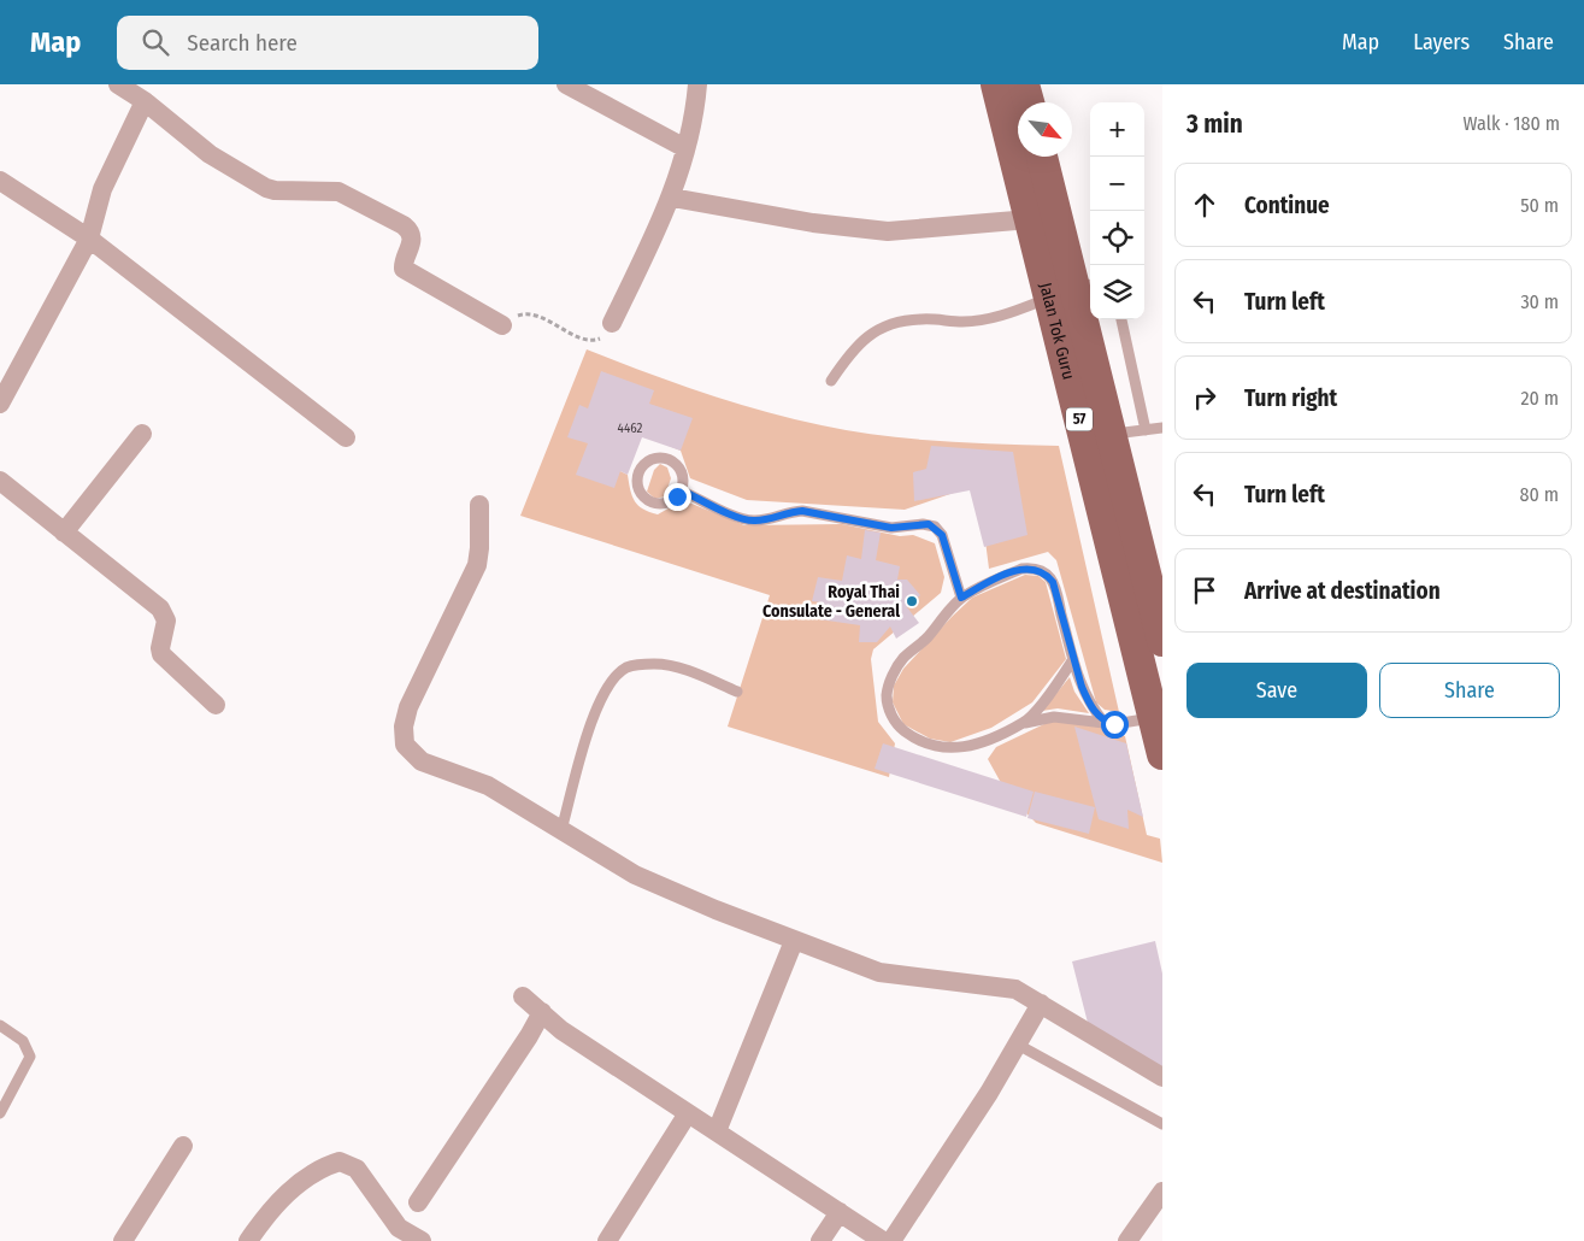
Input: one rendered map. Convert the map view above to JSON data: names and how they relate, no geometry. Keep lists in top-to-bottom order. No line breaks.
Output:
{"streets":{"main road":["Jalan Tok Guru","57"]},"places":["Royal Thai Consulate - General"],"house_numbers":["4462"],"north":"bottom right","page":{"header":"Map","search":"Search here","nav":["Map","Layers","Share"],"heading":["3 min","Walk · 180 m"],"map_buttons":["+","−"],"list":[["Continue","50 m"],["Turn left","30 m"],["Turn right","20 m"],["Turn left","80 m"],"Arrive at destination"],"buttons":["Save","Share"]}}
